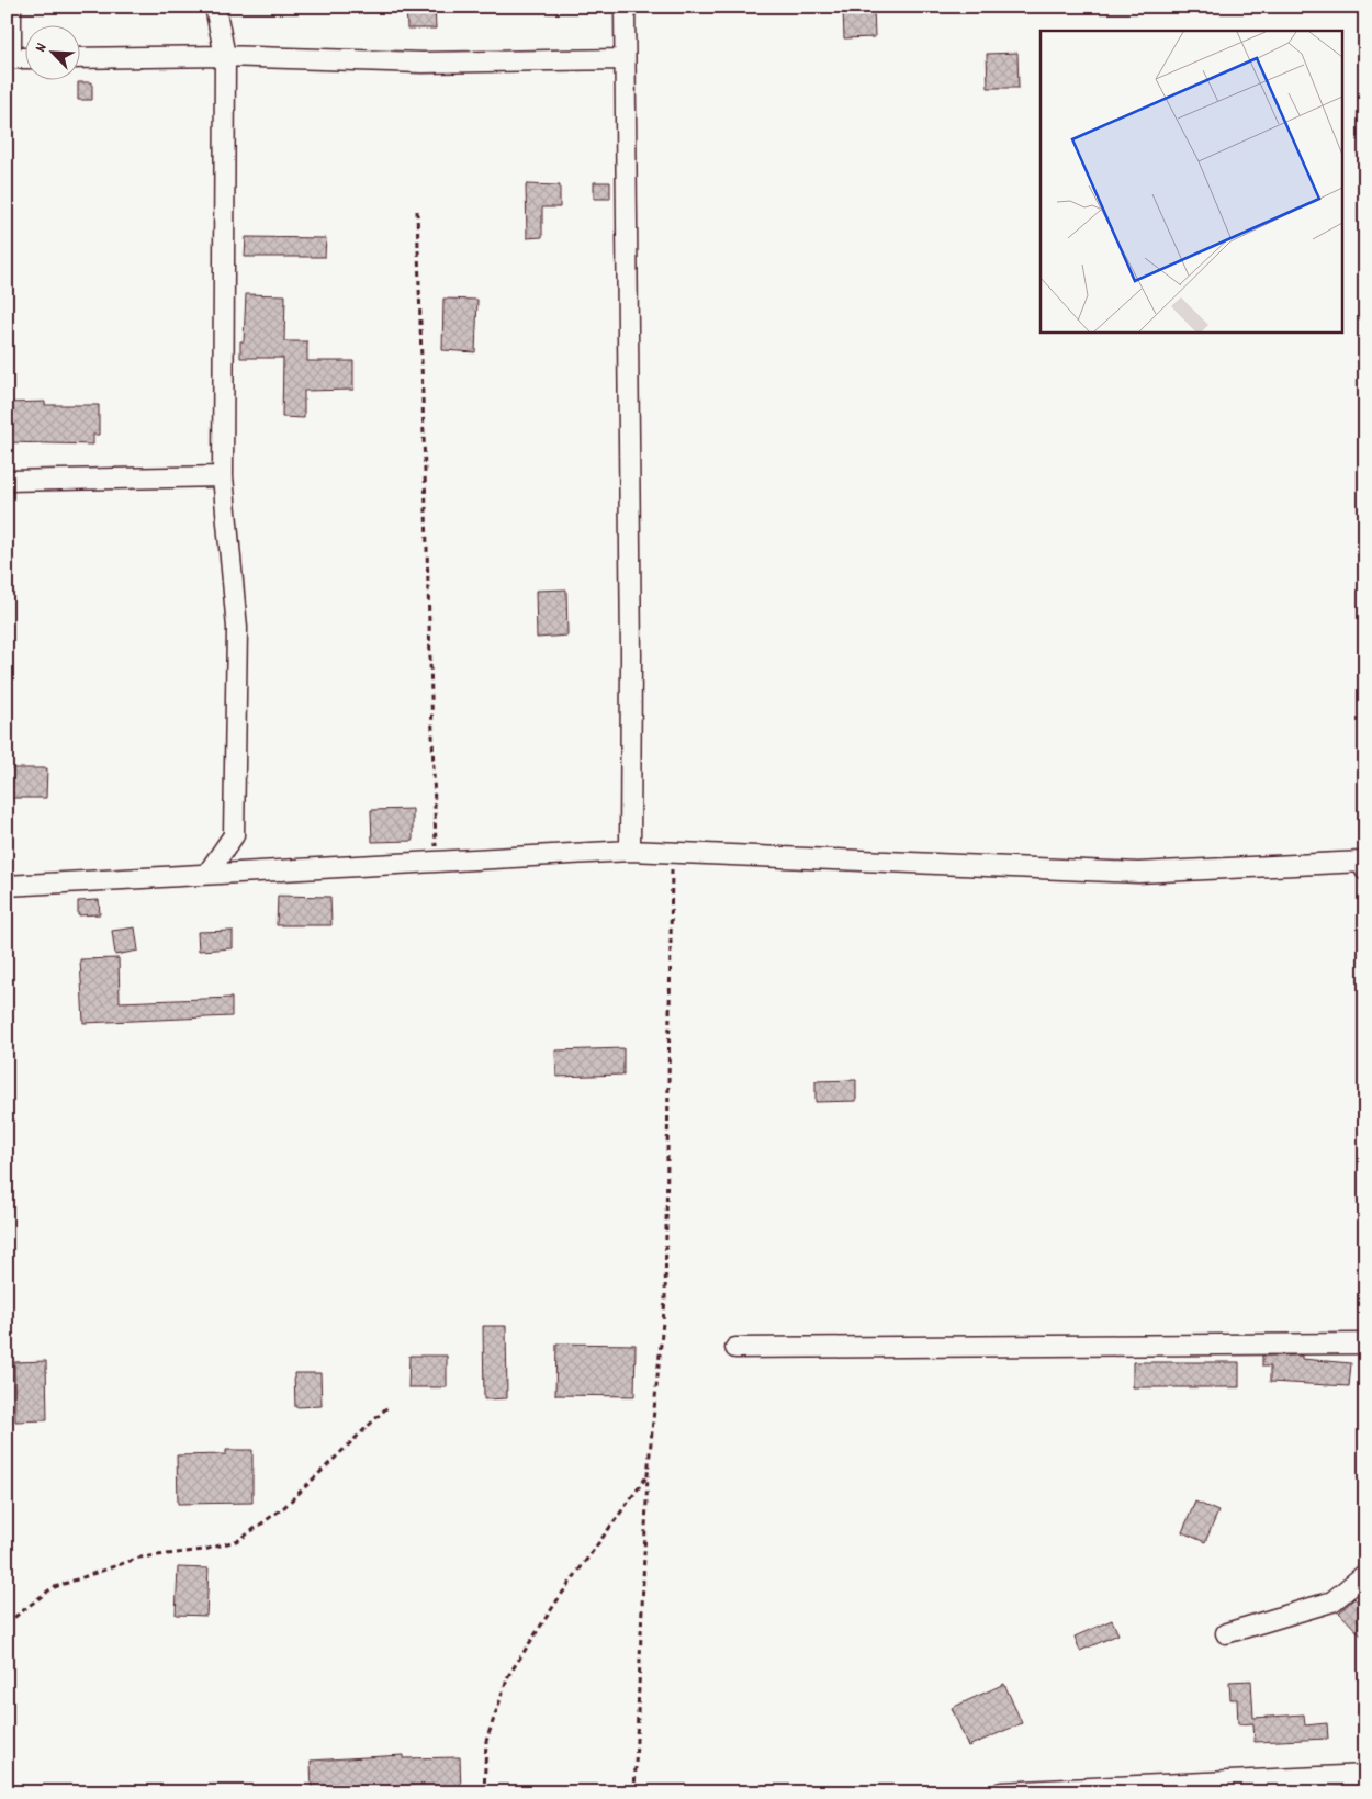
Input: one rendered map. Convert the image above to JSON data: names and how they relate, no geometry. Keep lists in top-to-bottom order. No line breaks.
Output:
{"north":"top left"}
